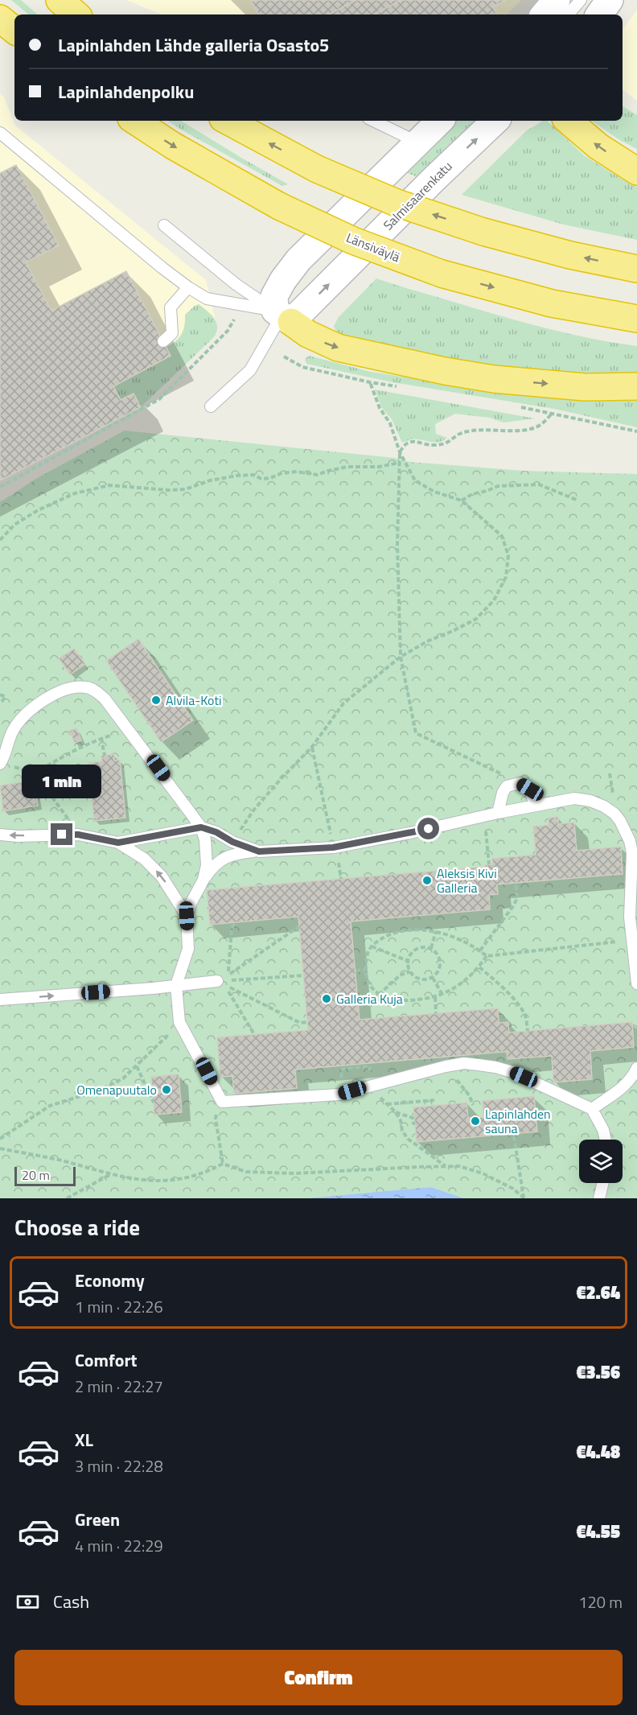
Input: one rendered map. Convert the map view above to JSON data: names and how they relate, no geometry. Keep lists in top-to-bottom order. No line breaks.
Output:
{"streets":{"highway":["Länsiväylä"],"main road":["Salmisaarenkatu"]},"places":["Alvila-Koti","Aleksis Kivi Galleria","Galleria Kuja","Omenapuutalo","Lapinlahden sauna"],"scale_bar":"20 m","page":{"banner":["Lapinlahden Lähde galleria Osasto5","Lapinlahdenpolku"],"bubble":"1 min","scale":"20 m","heading":"Choose a ride","list":[{"name":"Economy","note":"1 min · 22:26","value":"€2.64"},{"name":"Comfort","note":"2 min · 22:27","value":"€3.56"},{"name":"XL","note":"3 min · 22:28","value":"€4.48"},{"name":"Green","note":"4 min · 22:29","value":"€4.55"}],"pay":["Cash","120 m"],"buttons":"Confirm"}}
